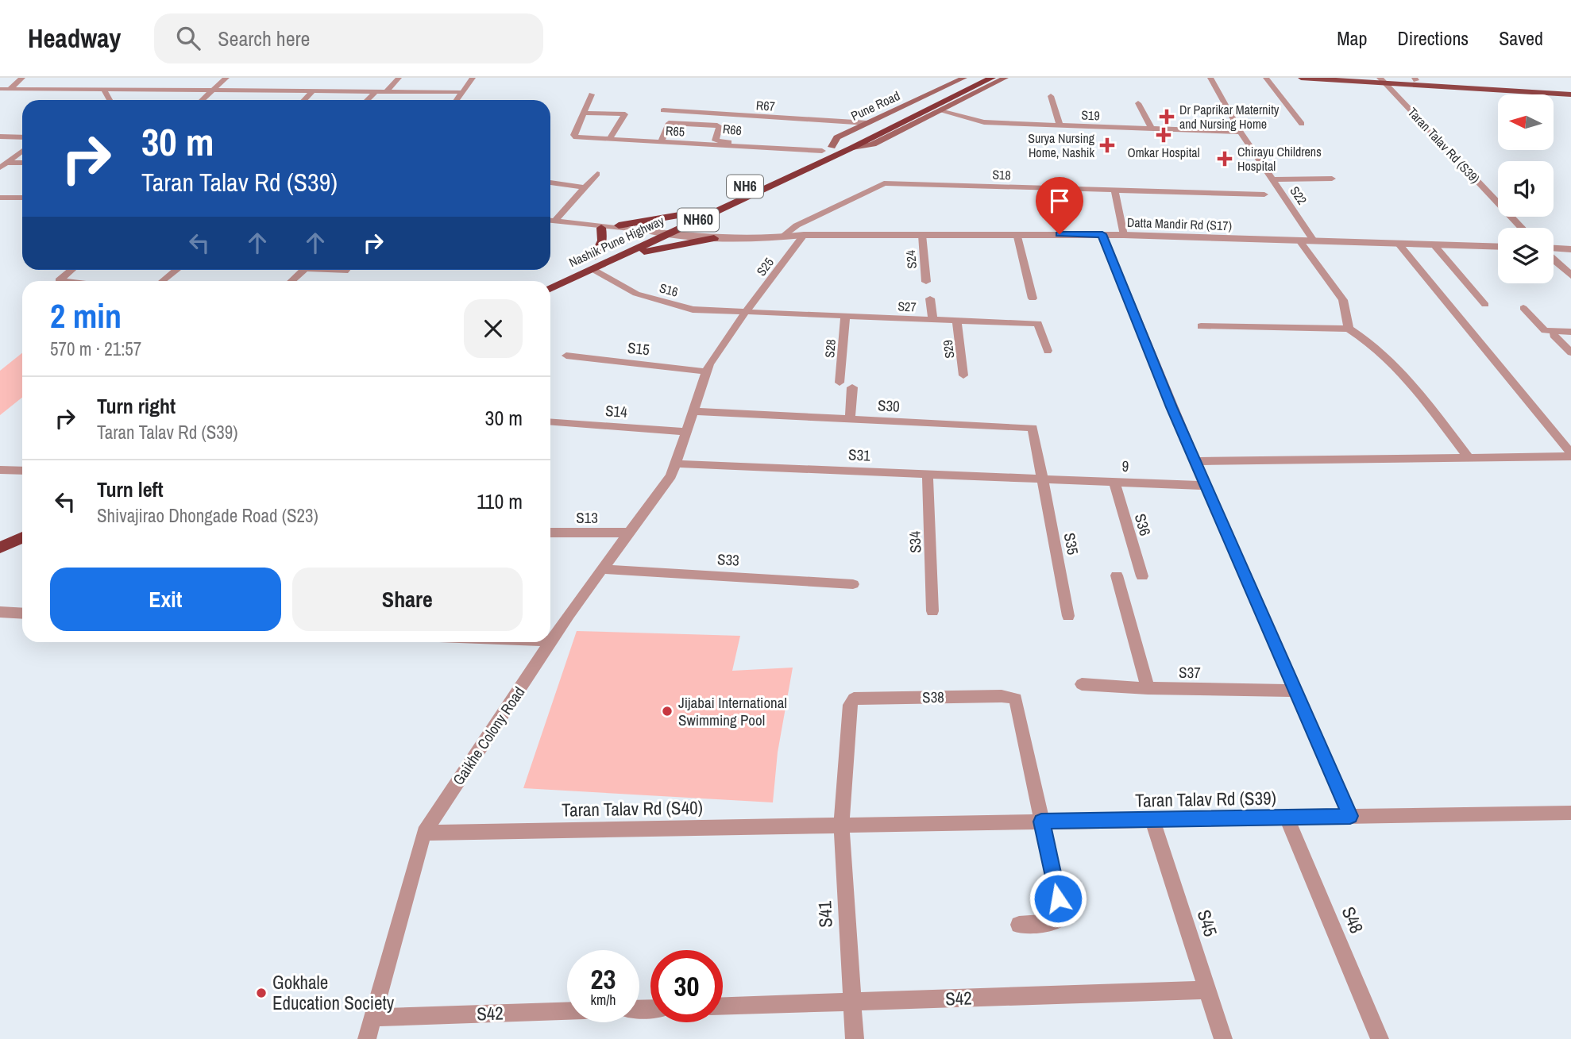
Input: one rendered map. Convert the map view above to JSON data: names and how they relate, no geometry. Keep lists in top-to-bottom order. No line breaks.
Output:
{"streets":{"highway":["NH6","NH60","Nashik Pune Highway"],"main road":["Pune Road"],"street":["R67","S19","R66","R65","Taran Talav Rd (S39)","S18","S22","Datta Mandir Rd (S17)","S24","S25","S16","S27","S15","S28","S29","S30","S14","S31","9","S13","S36","S34","S35","S33","S37","S38","Gaikhe Colony Road","Taran Talav Rd (S40)","S41","S48","S45","S42"]},"crossings":[["R67","Pune Road"],["Pune Road","R65"],["Pune Road","NH6"],["Pune Road","Nashik Pune Highway"],["S19","S22"],["R66","R65"],["R65","NH6"],["R65","Nashik Pune Highway"],["Taran Talav Rd (S39)","S38"],["Taran Talav Rd (S39)","Taran Talav Rd (S40)"],["Taran Talav Rd (S39)","S41"],["Taran Talav Rd (S39)","S48"],["Taran Talav Rd (S39)","S45"],["S18","Datta Mandir Rd (S17)"],["NH6","Nashik Pune Highway"],["S22","Datta Mandir Rd (S17)"],["Datta Mandir Rd (S17)","Nashik Pune Highway"],["Datta Mandir Rd (S17)","S24"],["Datta Mandir Rd (S17)","S25"],["Nashik Pune Highway","S16"],["S25","S16"],["S25","S27"],["S25","S15"],["S25","Gaikhe Colony Road"],["S16","S27"],["S27","S28"],["S27","S29"],["S15","Gaikhe Colony Road"],["S30","S31"],["S30","9"],["S30","S35"],["S30","Gaikhe Colony Road"],["S14","Gaikhe Colony Road"],["S31","9"],["S31","S34"],["S31","S35"],["S31","Gaikhe Colony Road"],["9","S36"],["9","S35"],["S13","Gaikhe Colony Road"],["S33","Gaikhe Colony Road"],["S38","Taran Talav Rd (S40)"],["S38","S41"],["Gaikhe Colony Road","Taran Talav Rd (S40)"],["Gaikhe Colony Road","S42"],["Taran Talav Rd (S40)","S41"],["S41","S42"],["S45","S42"]],"places":{"health":["Dr Paprikar Maternity and Nursing Home","Omkar Hospital","Surya Nursing Home, Nashik","Chirayu Childrens Hospital"],"other":["Jijabai International Swimming Pool","Gokhale Education Society"]},"north":"left","page":{"header":"Headway","search":"Search here","nav":["Map","Directions","Saved"],"turn":["30 m","Taran Talav Rd (S39)"],"heading":["2 min","570 m · 21:57"],"list":[{"name":"Turn right","note":"Taran Talav Rd (S39)","value":"30 m"},{"name":"Turn left","note":"Shivajirao Dhongade Road (S23)","value":"110 m"}],"buttons":["Exit","Share"],"speed":"23 km/h","limit":"30"}}
